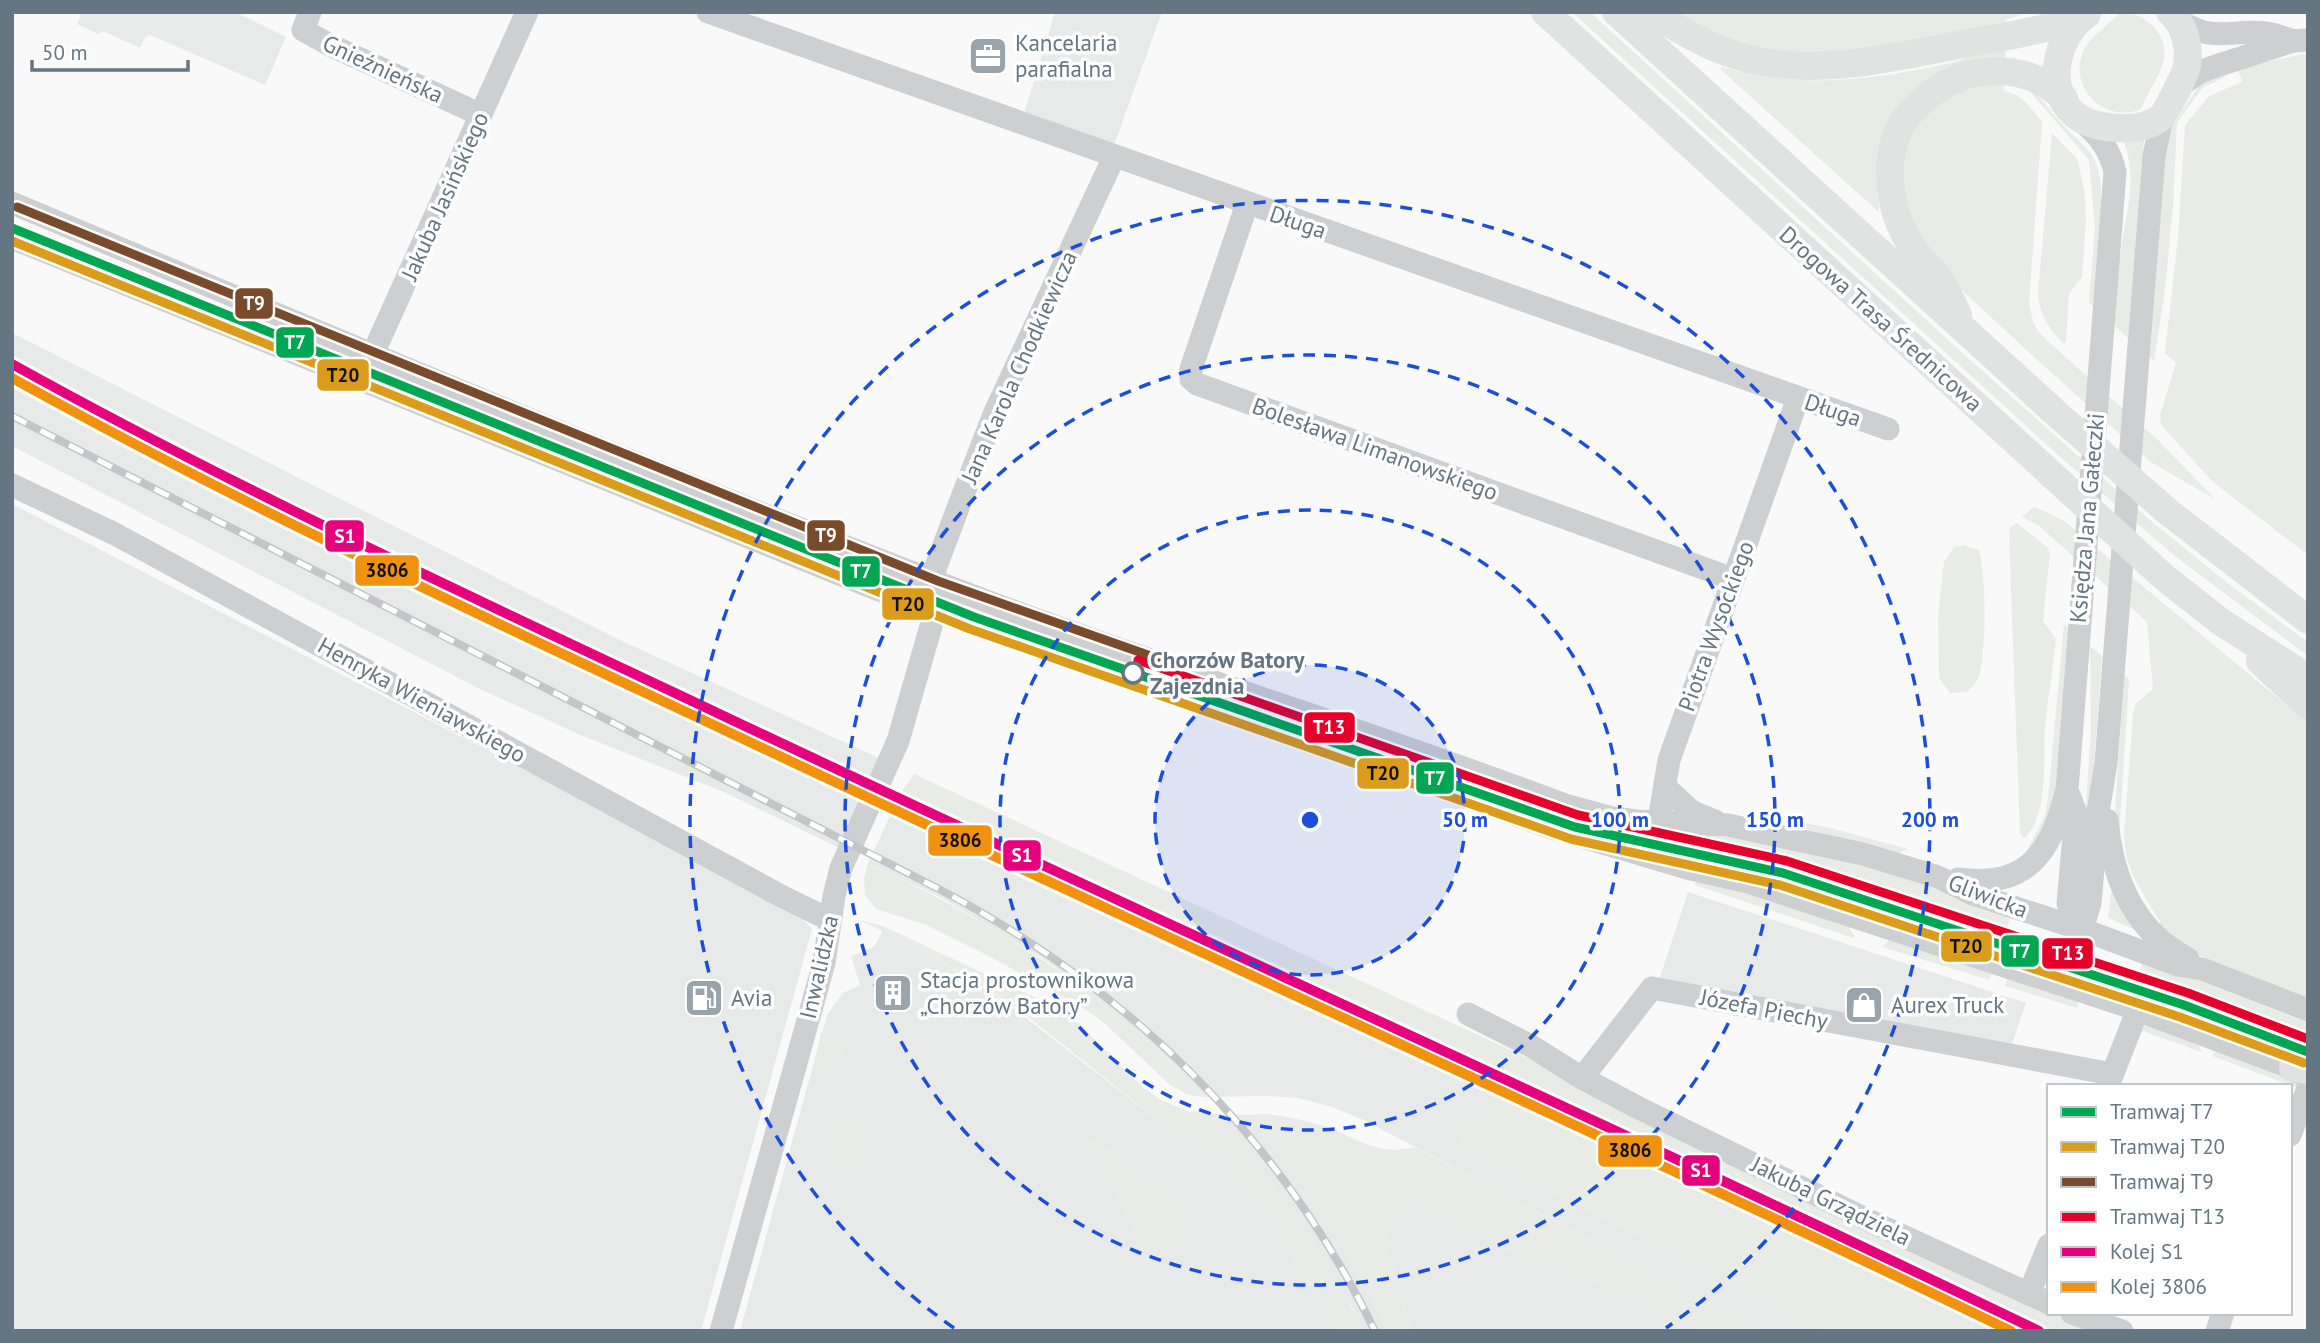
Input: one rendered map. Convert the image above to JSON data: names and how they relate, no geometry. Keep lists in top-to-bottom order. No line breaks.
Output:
{"streets":{"main road":["Drogowa Trasa Średnicowa"],"street":["Gnieźnieńska","Jakuba Jasińskiego","Długa","Jana Karola Chodkiewicza","Bolesława Limanowskiego","Księdza Jana Gałeczki","Piotra Wysockiego","Henryka Wieniawskiego","Gliwicka","Inwalidzka","Józefa Piechy","Jakuba Grządziela"]},"crossings":[["Gnieźnieńska","Jakuba Jasińskiego"],["Jakuba Jasińskiego","Gliwicka"],["Długa","Jana Karola Chodkiewicza"],["Długa","Bolesława Limanowskiego"],["Długa","Piotra Wysockiego"],["Jana Karola Chodkiewicza","Gliwicka"],["Jana Karola Chodkiewicza","Inwalidzka"],["Bolesława Limanowskiego","Piotra Wysockiego"],["Księdza Jana Gałeczki","Gliwicka"],["Piotra Wysockiego","Gliwicka"],["Henryka Wieniawskiego","Inwalidzka"],["Józefa Piechy","Jakuba Grządziela"]],"places":{"office":["Kancelaria parafialna"],"other":["Chorzów Batory Zajezdnia"],"building":["Stacja prostownikowa „Chorzów Batory”"],"fuel station":["Avia"],"shop":["Aurex Truck"]},"lines":["tram line T9","tram line T7","tram line T20","rail line S1","rail line 3806","tram line T13"],"legend":["Tramwaj T7","Tramwaj T20","Tramwaj T9","Tramwaj T13","Kolej S1","Kolej 3806"],"scale_bar":"50 m","rings":["50 m","100 m","150 m","200 m"]}
